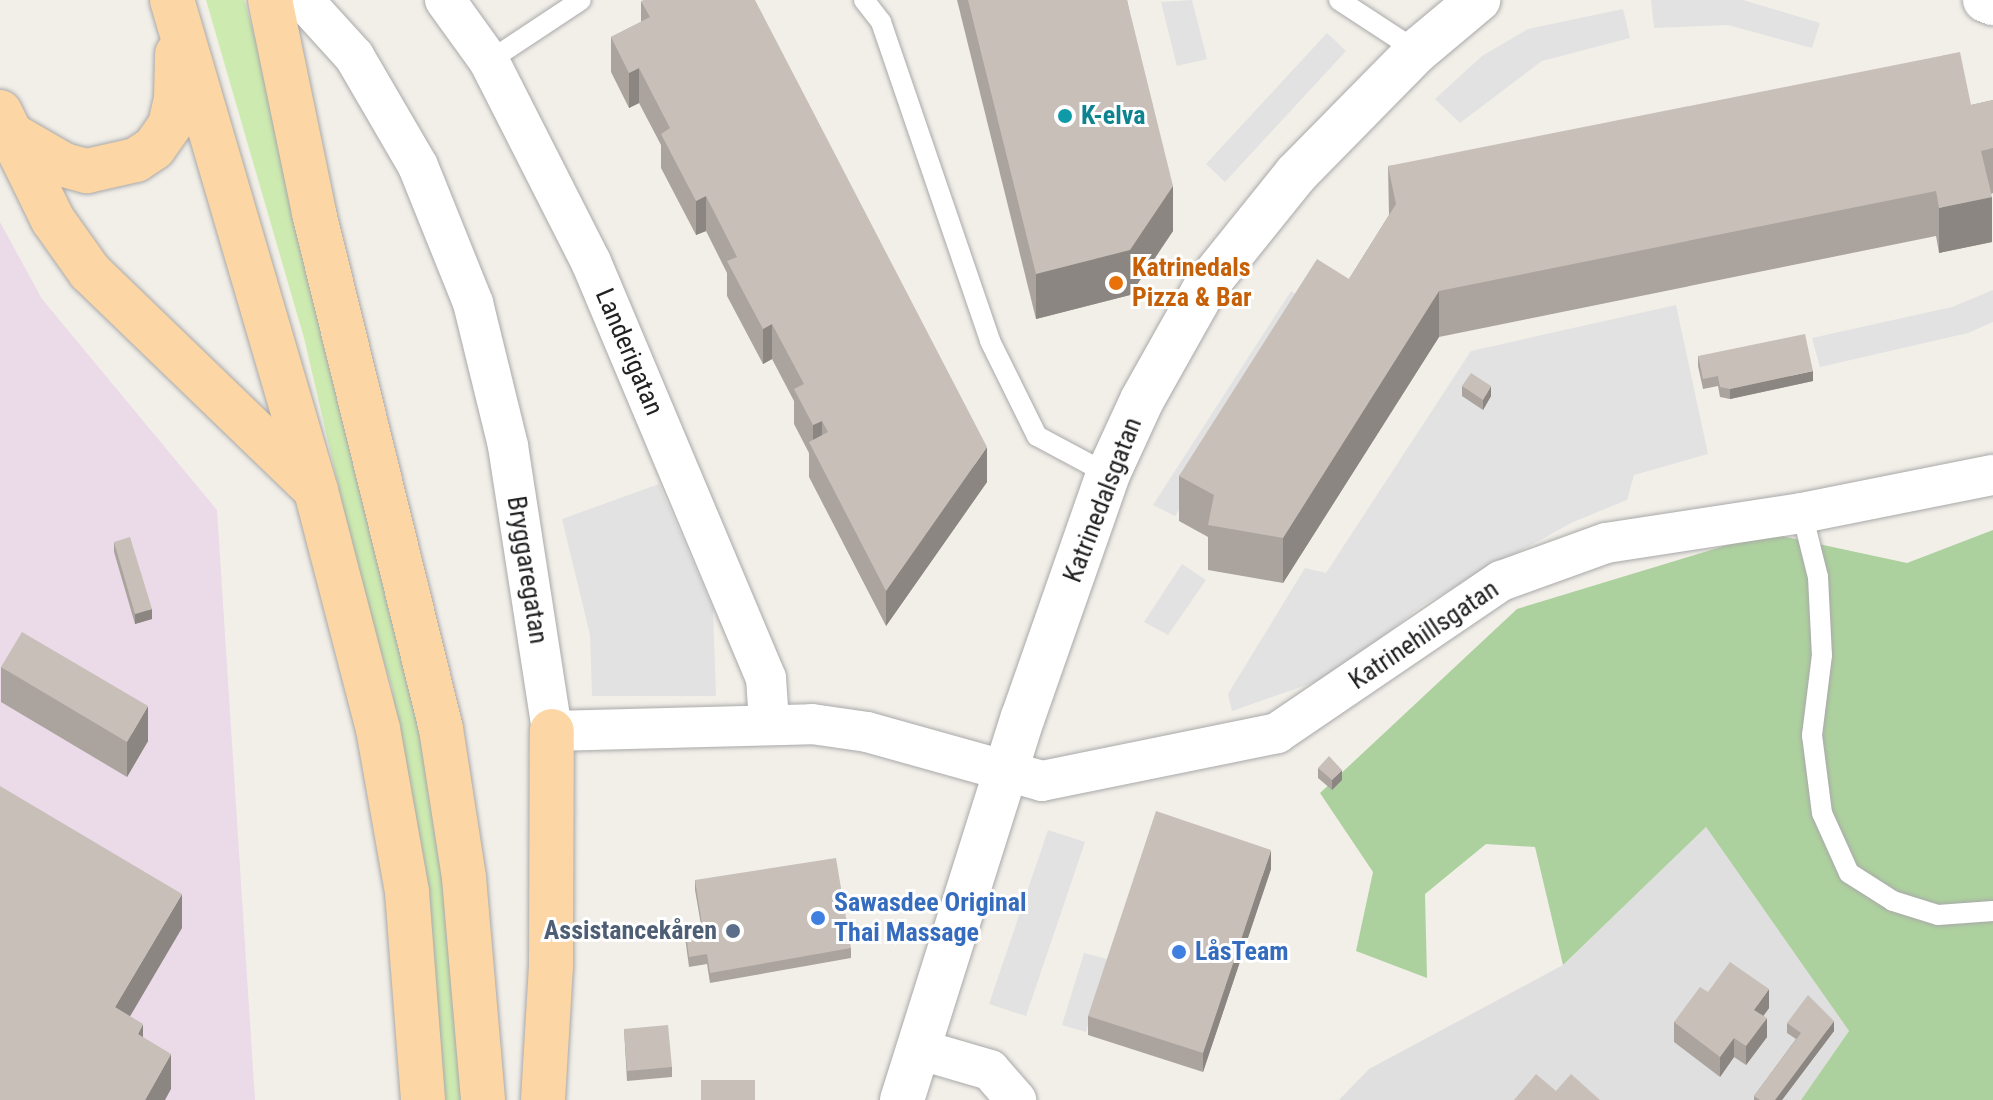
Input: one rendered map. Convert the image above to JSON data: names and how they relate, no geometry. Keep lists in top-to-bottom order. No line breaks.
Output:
{"streets":{"street":["Landerigatan","Katrinedalsgatan","Bryggaregatan","Katrinehillsgatan"]},"crossings":[["Katrinedalsgatan","Katrinehillsgatan"]],"places":["K-elva","Katrinedals Pizza & Bar","Sawasdee Original Thai Massage","Assistancekåren","LåsTeam"]}
